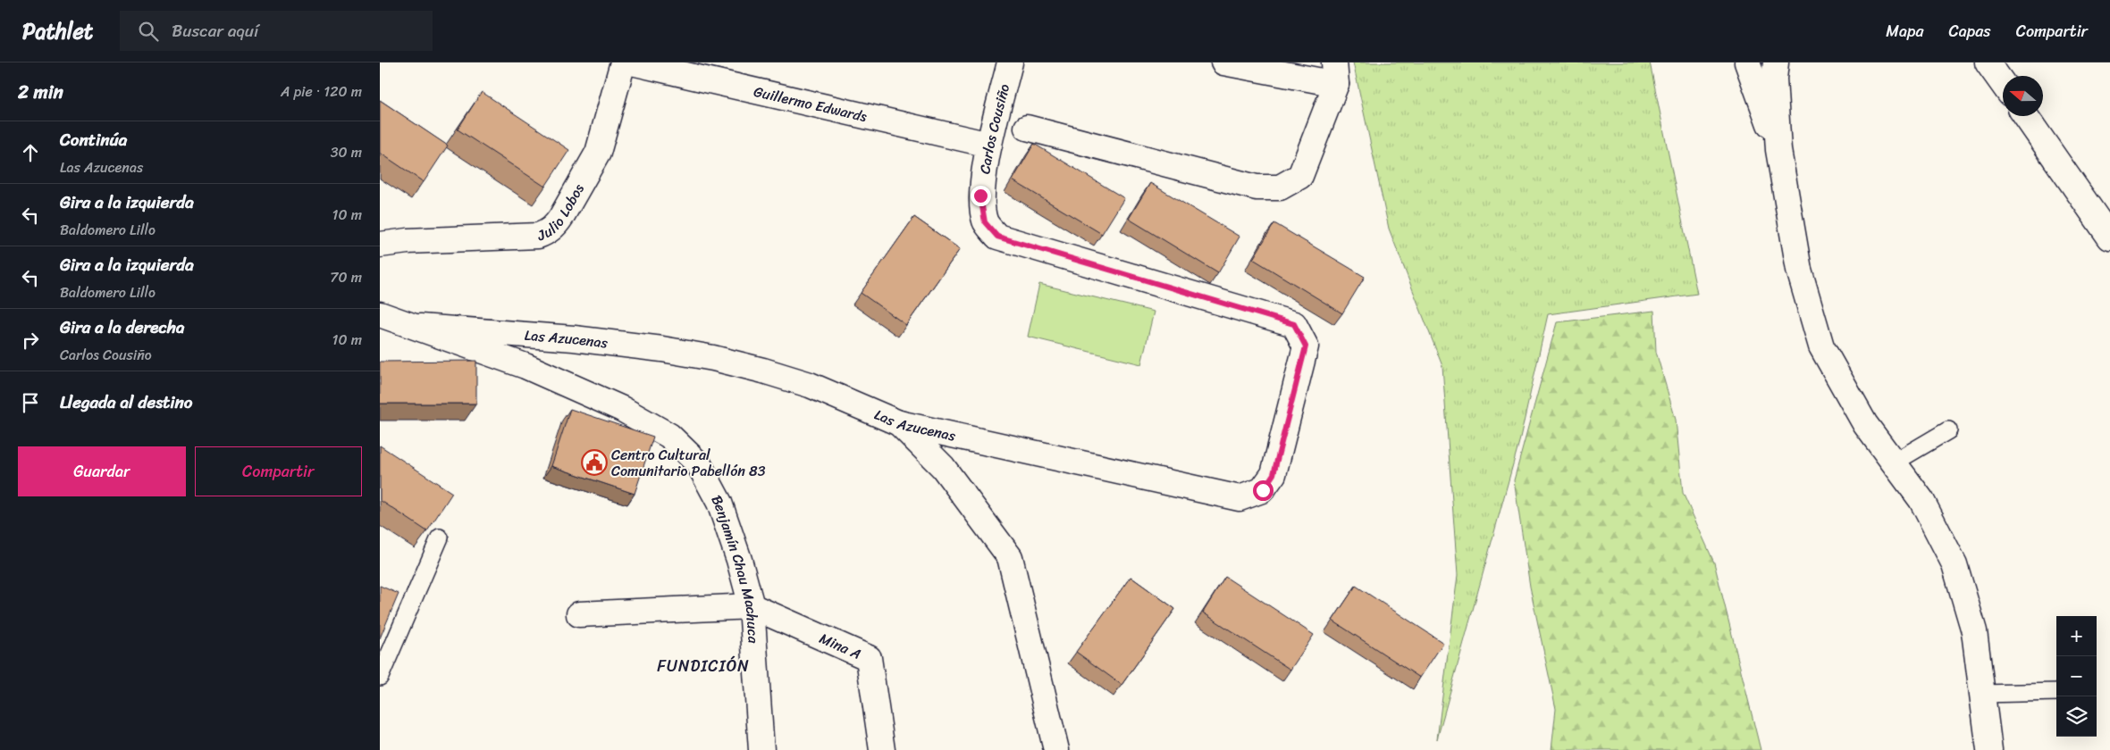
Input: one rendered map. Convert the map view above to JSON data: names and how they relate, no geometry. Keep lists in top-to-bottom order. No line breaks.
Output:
{"streets":{"street":["Guillermo Edwards","Carlos Cousiño","Julio Lobos","Las Azucenas","Benjamín Chau Machuca","Mina A"]},"crossings":[["Guillermo Edwards","Carlos Cousiño"],["Carlos Cousiño","Las Azucenas"],["Las Azucenas","Benjamín Chau Machuca"],["Benjamín Chau Machuca","Mina A"]],"districts":["FUNDICIÓN"],"places":{"public building":["Centro Cultural Comunitario Pabellón 83"]},"north":"left","page":{"header":"Pathlet","search":"Buscar aquí","nav":["Mapa","Capas","Compartir"],"heading":["2 min","A pie · 120 m"],"list":[["Continúa","Las Azucenas","30 m"],["Gira a la izquierda","Baldomero Lillo","10 m"],["Gira a la izquierda","Baldomero Lillo","70 m"],["Gira a la derecha","Carlos Cousiño","10 m"],"Llegada al destino"],"buttons":["Guardar","Compartir"],"map_buttons":["+","−"]}}
